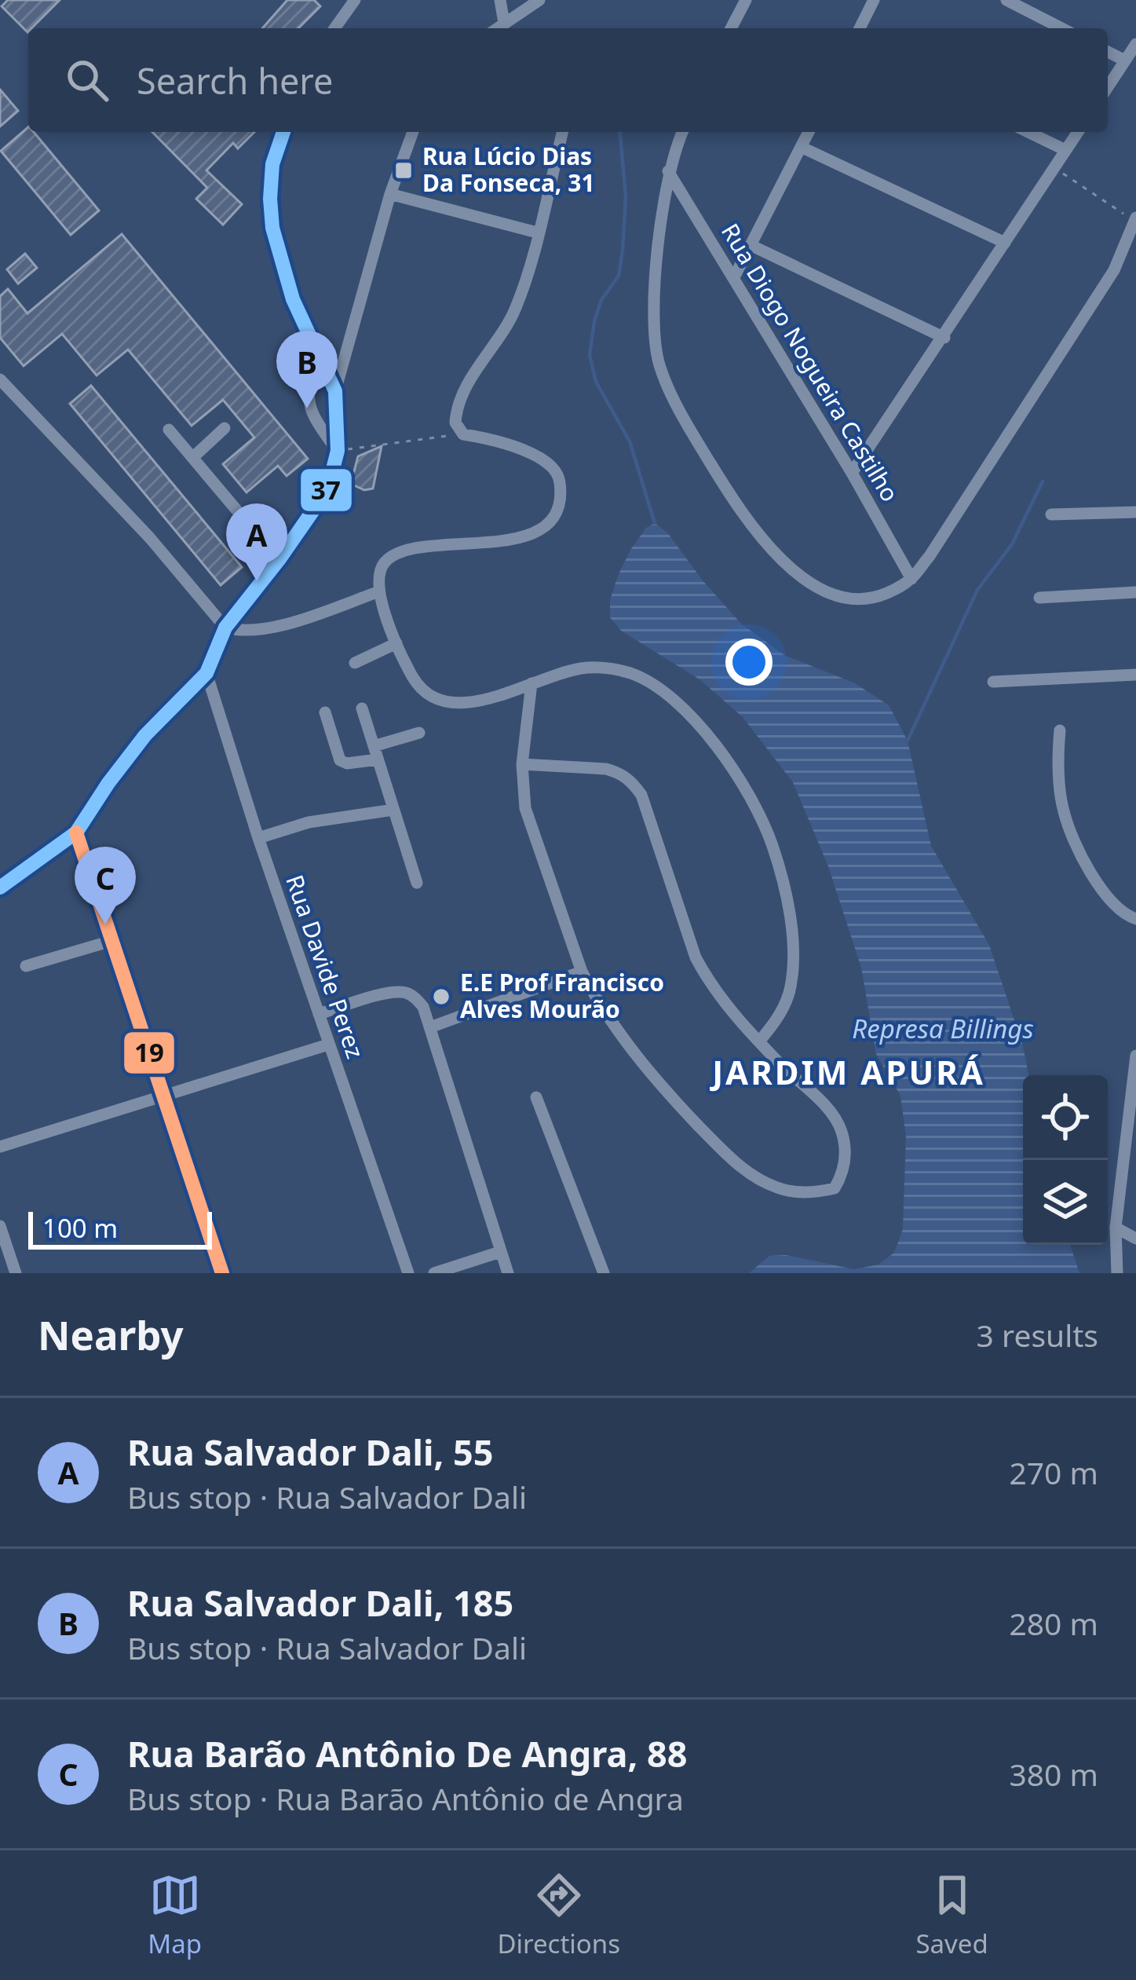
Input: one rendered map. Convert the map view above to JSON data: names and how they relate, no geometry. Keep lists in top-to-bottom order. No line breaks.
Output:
{"streets":{"street":["Rua Diogo Nogueira Castilho","Rua Davide Perez"]},"districts":["JARDIM APURÁ"],"water":["Represa Billings"],"places":{"transit":["Rua Lúcio Dias Da Fonseca, 31"],"other":["E.E Prof Francisco Alves Mourão"]},"lines":["transit line 37","transit line 19"],"scale_bar":"100 m","page":{"search":"Search here","pins":["B","A","C"],"scale":"100 m","heading":["Nearby","3 results"],"list":[{"mark":"A","name":"Rua Salvador Dali, 55","note":"Bus stop · Rua Salvador Dali","value":"270 m"},{"mark":"B","name":"Rua Salvador Dali, 185","note":"Bus stop · Rua Salvador Dali","value":"280 m"},{"mark":"C","name":"Rua Barão Antônio De Angra, 88","note":"Bus stop · Rua Barão Antônio de Angra","value":"380 m"}],"nav":["Map","Directions","Saved"]}}
